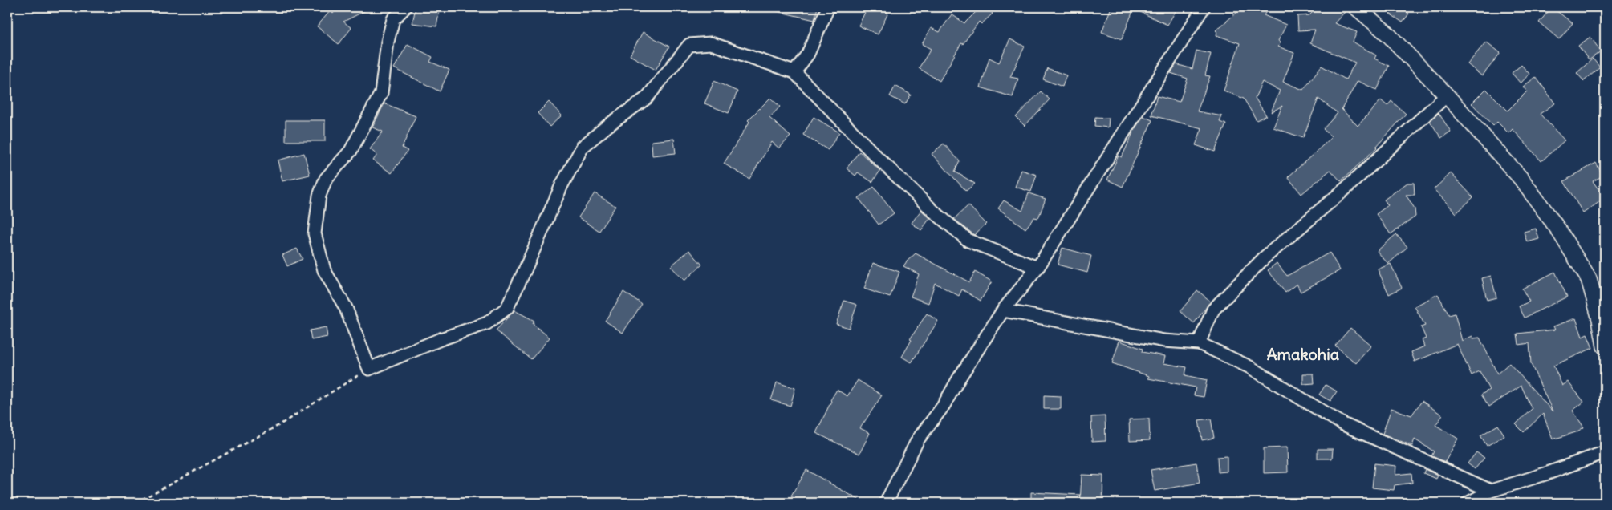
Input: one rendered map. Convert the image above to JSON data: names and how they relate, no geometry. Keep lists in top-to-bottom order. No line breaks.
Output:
{"districts":["Amakohia"]}
